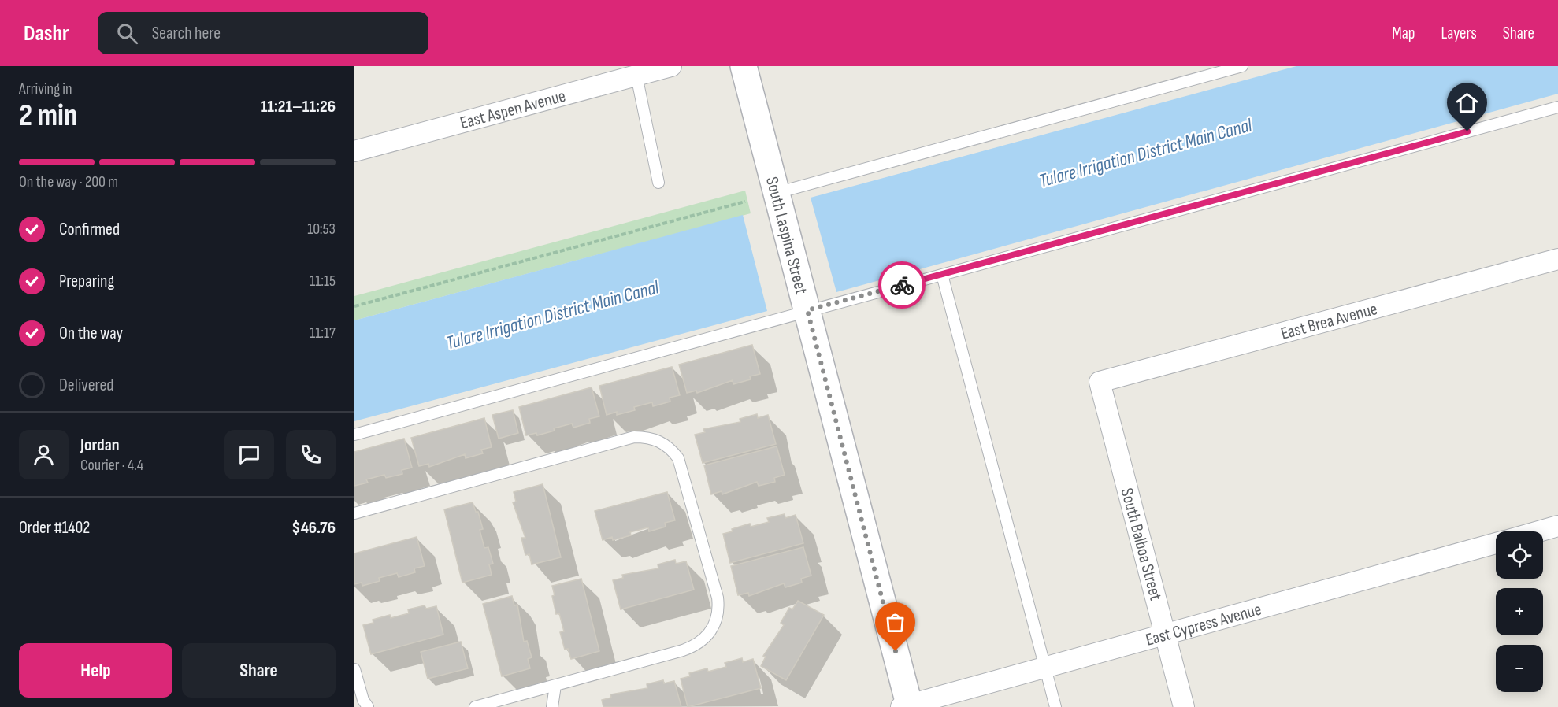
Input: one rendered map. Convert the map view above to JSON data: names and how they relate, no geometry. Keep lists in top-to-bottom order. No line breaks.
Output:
{"streets":{"street":["East Aspen Avenue","South Laspina Street","East Brea Avenue","South Balboa Street","East Cypress Avenue"]},"crossings":[["South Laspina Street","East Cypress Avenue"],["East Brea Avenue","South Balboa Street"],["South Balboa Street","East Cypress Avenue"]],"water":["Tulare Irrigation District Main Canal"],"page":{"header":"Dashr","search":"Search here","nav":["Map","Layers","Share"],"heading":["2 min","Arriving in","11:21–11:26"],"panel":["Jordan","Courier · 4.4","Order #1402","$46.76"],"bar":"On the way · 200 m","list":[["Confirmed","10:53"],["Preparing","11:15"],["On the way","11:17"],"Delivered"],"map_buttons":["+","−"],"buttons":["Help","Share"]}}
